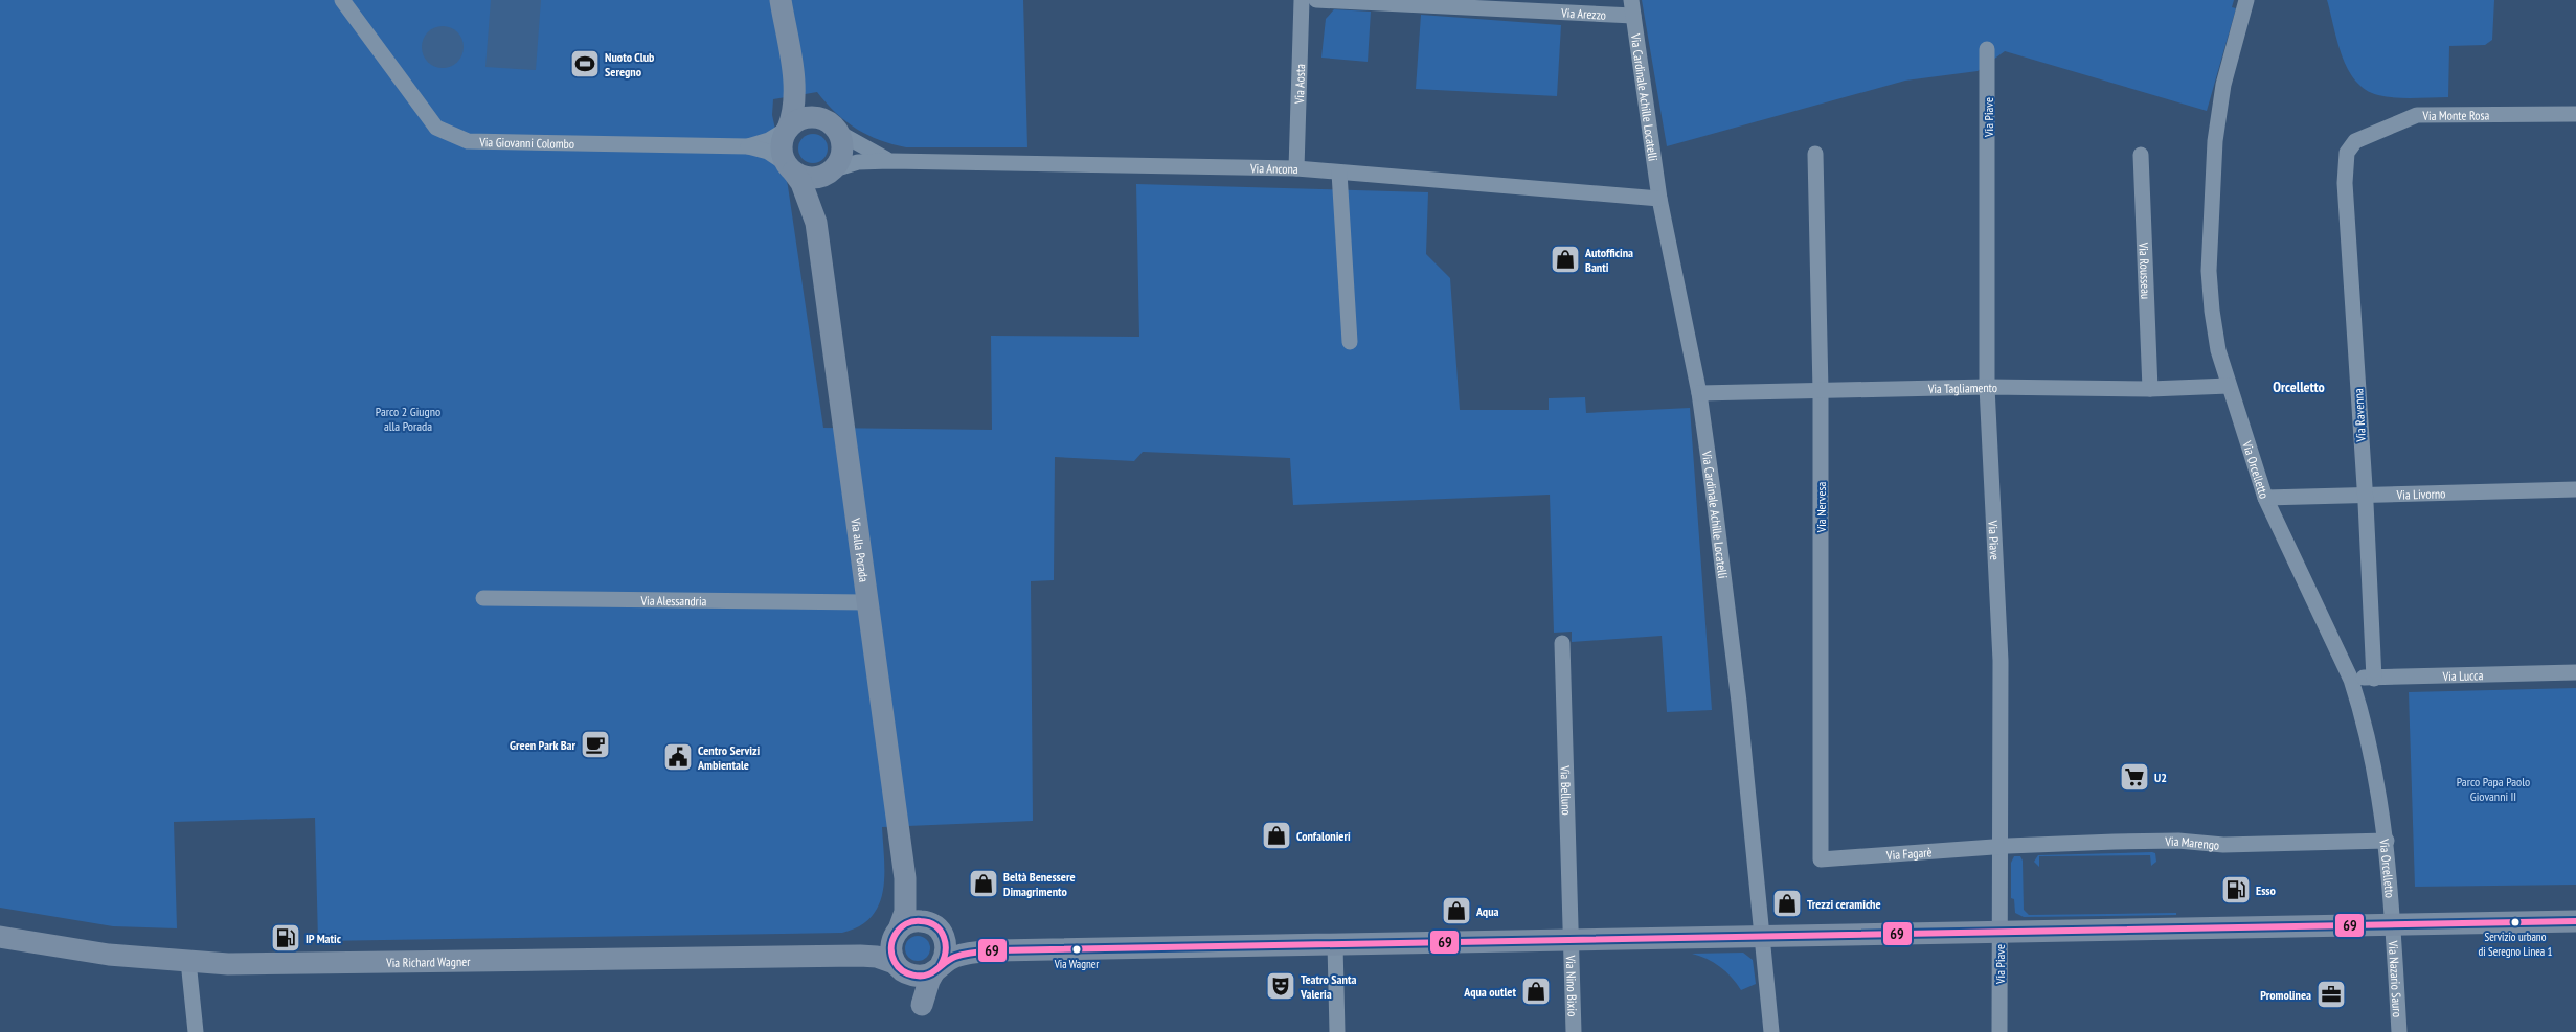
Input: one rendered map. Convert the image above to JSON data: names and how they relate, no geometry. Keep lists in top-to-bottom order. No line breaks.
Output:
{"streets":{"street":["Via Arezzo","Via Aosta","Via Cardinale Achille Locatelli","Via Monte Rosa","Via Piave","Via Giovanni Colombo","Via Ancona","Via Rousseau","Via Tagliamento","Via Ravenna","Via Orcelletto","Via Livorno","Via Nervesa","Via alla Porada","Via Alessandria","Via Lucca","Via Belluno","Via Marengo","Via Fagarè","Via Richard Wagner","Via Nazario Sauro","Via Nino Bixio"]},"crossings":[["Via Arezzo","Via Cardinale Achille Locatelli"],["Via Aosta","Via Ancona"],["Via Cardinale Achille Locatelli","Via Ancona"],["Via Cardinale Achille Locatelli","Via Tagliamento"],["Via Monte Rosa","Via Ravenna"],["Via Piave","Via Tagliamento"],["Via Piave","Via Marengo"],["Via Piave","Via Fagarè"],["Via Giovanni Colombo","Via Ancona"],["Via Giovanni Colombo","Via alla Porada"],["Via Ancona","Via alla Porada"],["Via Rousseau","Via Tagliamento"],["Via Tagliamento","Via Orcelletto"],["Via Tagliamento","Via Nervesa"],["Via Ravenna","Via Livorno"],["Via Ravenna","Via Lucca"],["Via Orcelletto","Via Livorno"],["Via Orcelletto","Via Lucca"],["Via Orcelletto","Via Marengo"],["Via Orcelletto","Via Nazario Sauro"],["Via Nervesa","Via Fagarè"],["Via alla Porada","Via Alessandria"],["Via alla Porada","Via Richard Wagner"],["Via Belluno","Via Nino Bixio"],["Via Marengo","Via Fagarè"]],"districts":["Orcelletto"],"parks":["Parco 2 Giugno alla Porada","Parco Papa Paolo Giovanni II"],"places":{"sports":["Nuoto Club Seregno"],"shop":["Autofficina Banti","Confalonieri","Beltà Benessere Dimagrimento","Trezzi ceramiche","Aqua","Aqua outlet"],"cafe":["Green Park Bar"],"public building":["Centro Servizi Ambientale"],"supermarket":["U2"],"fuel station":["Esso","IP Matic"],"other":["Servizio urbano di Seregno Linea 1","Via Wagner"],"theatre":["Teatro Santa Valeria"],"office":["Promolinea"]},"lines":["transit line 69"]}
